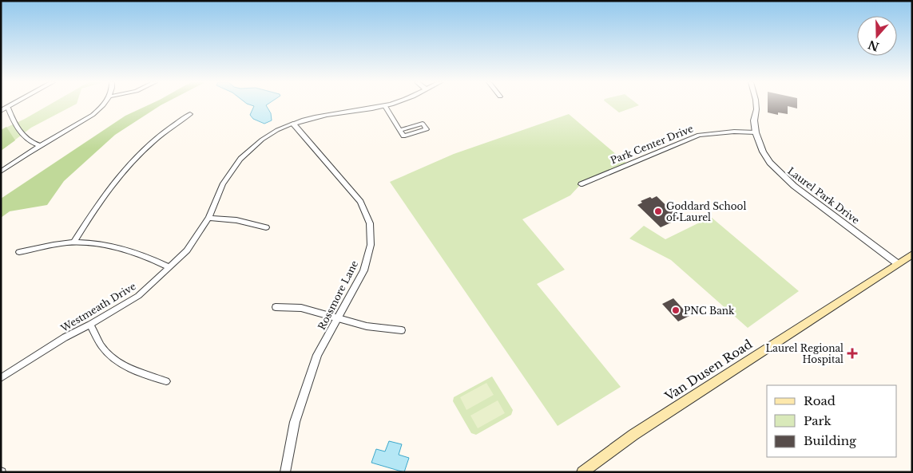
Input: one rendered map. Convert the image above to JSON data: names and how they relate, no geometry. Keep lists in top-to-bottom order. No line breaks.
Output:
{"streets":{"main road":["Van Dusen Road"],"street":["Park Center Drive","Laurel Park Drive","Rossmore Lane","Westmeath Drive"]},"crossings":[["Park Center Drive","Laurel Park Drive"],["Laurel Park Drive","Van Dusen Road"],["Rossmore Lane","Westmeath Drive"]],"places":{"other":["Goddard School of Laurel","PNC Bank"],"health":["Laurel Regional Hospital"]},"legend":["Road","Park","Building"],"north":"bottom"}
